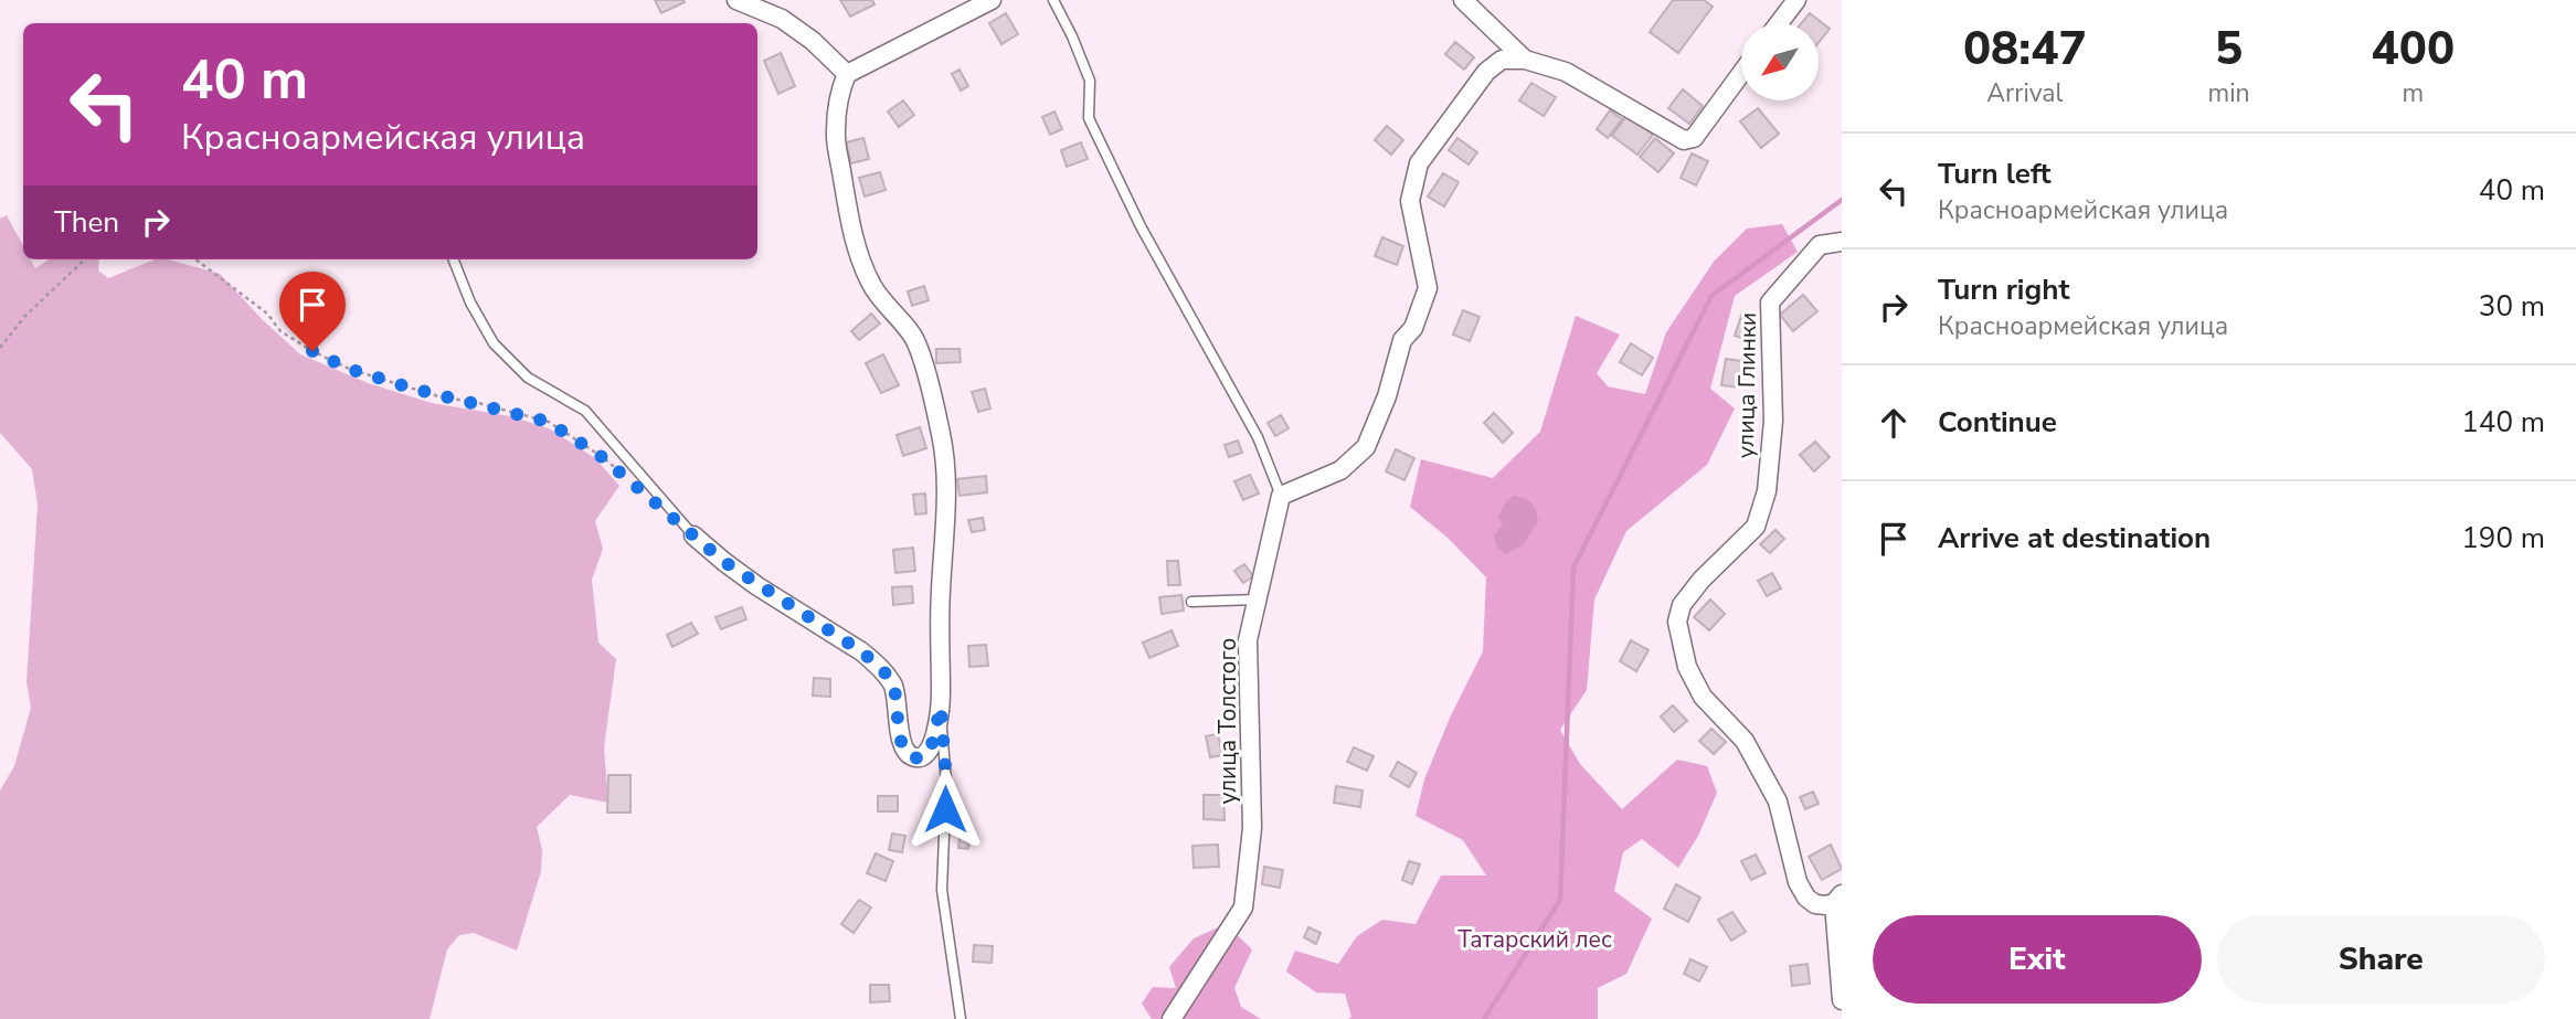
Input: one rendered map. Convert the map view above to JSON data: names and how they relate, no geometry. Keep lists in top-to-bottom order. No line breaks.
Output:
{"streets":{"street":["улица Глинки","улица Толстого"]},"parks":["Татарский лес"],"north":"bottom left","page":{"eta":["08:47","Arrival","5","min","400","m"],"turn":["40 m","Красноармейская улица"],"list":[{"name":"Turn left","note":"Красноармейская улица","value":"40 m"},{"name":"Turn right","note":"Красноармейская улица","value":"30 m"},{"name":"Continue","value":"140 m"},{"name":"Arrive at destination","value":"190 m"}],"then":"Then","buttons":["Exit","Share"]}}
